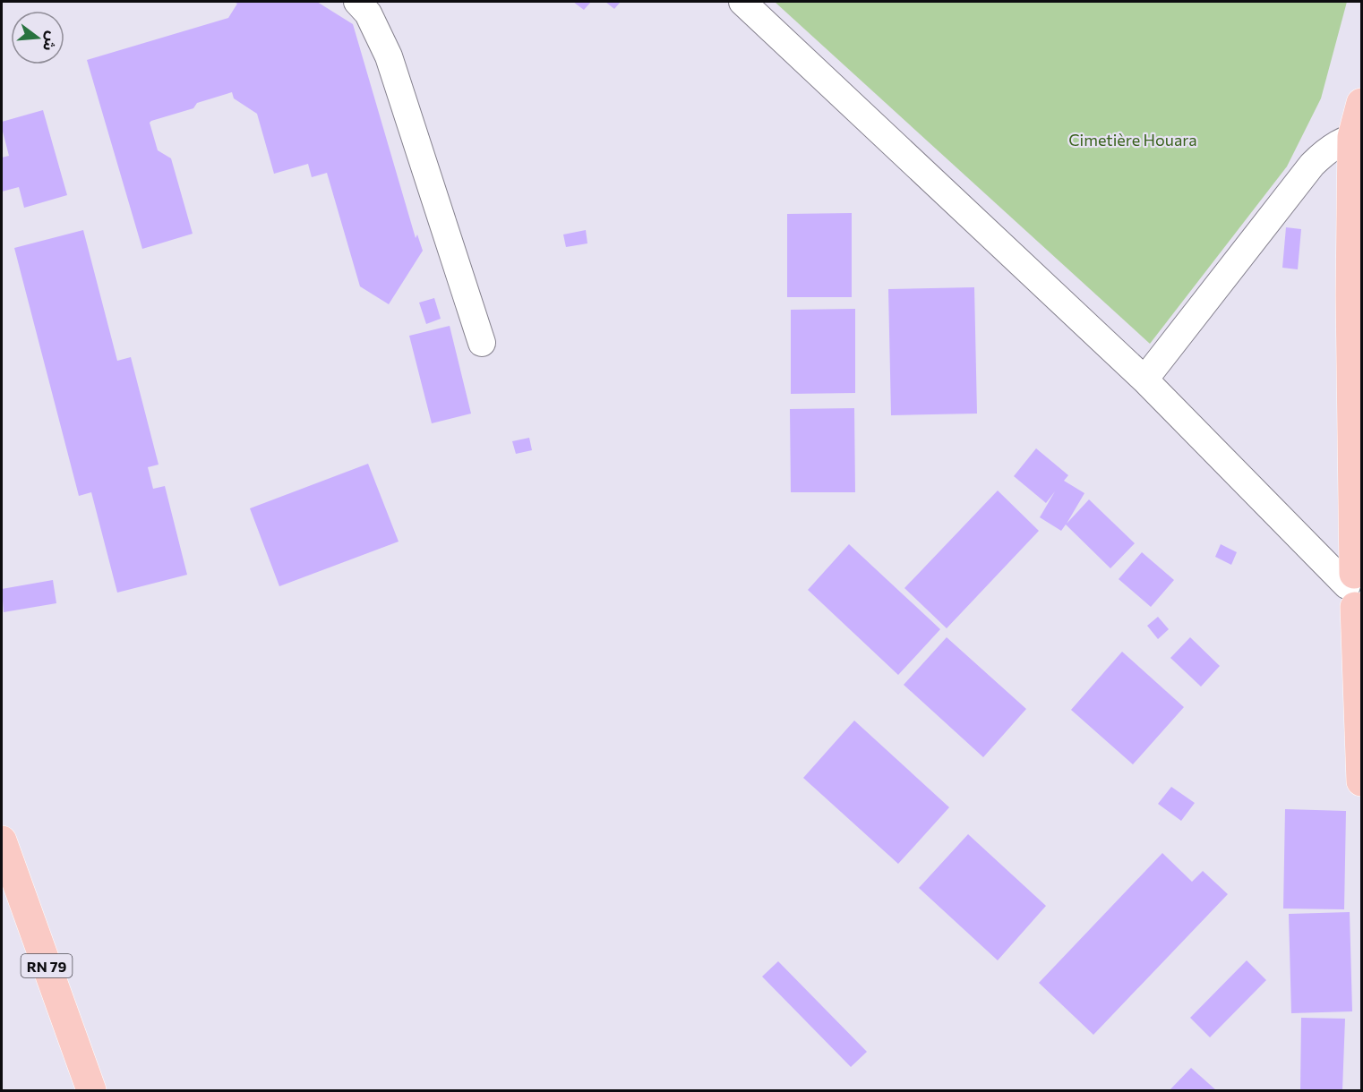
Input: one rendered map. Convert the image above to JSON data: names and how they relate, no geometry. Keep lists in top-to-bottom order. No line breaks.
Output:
{"streets":{"main road":["RN 79"]},"parks":["Cimetière Houara"],"north":"right"}
